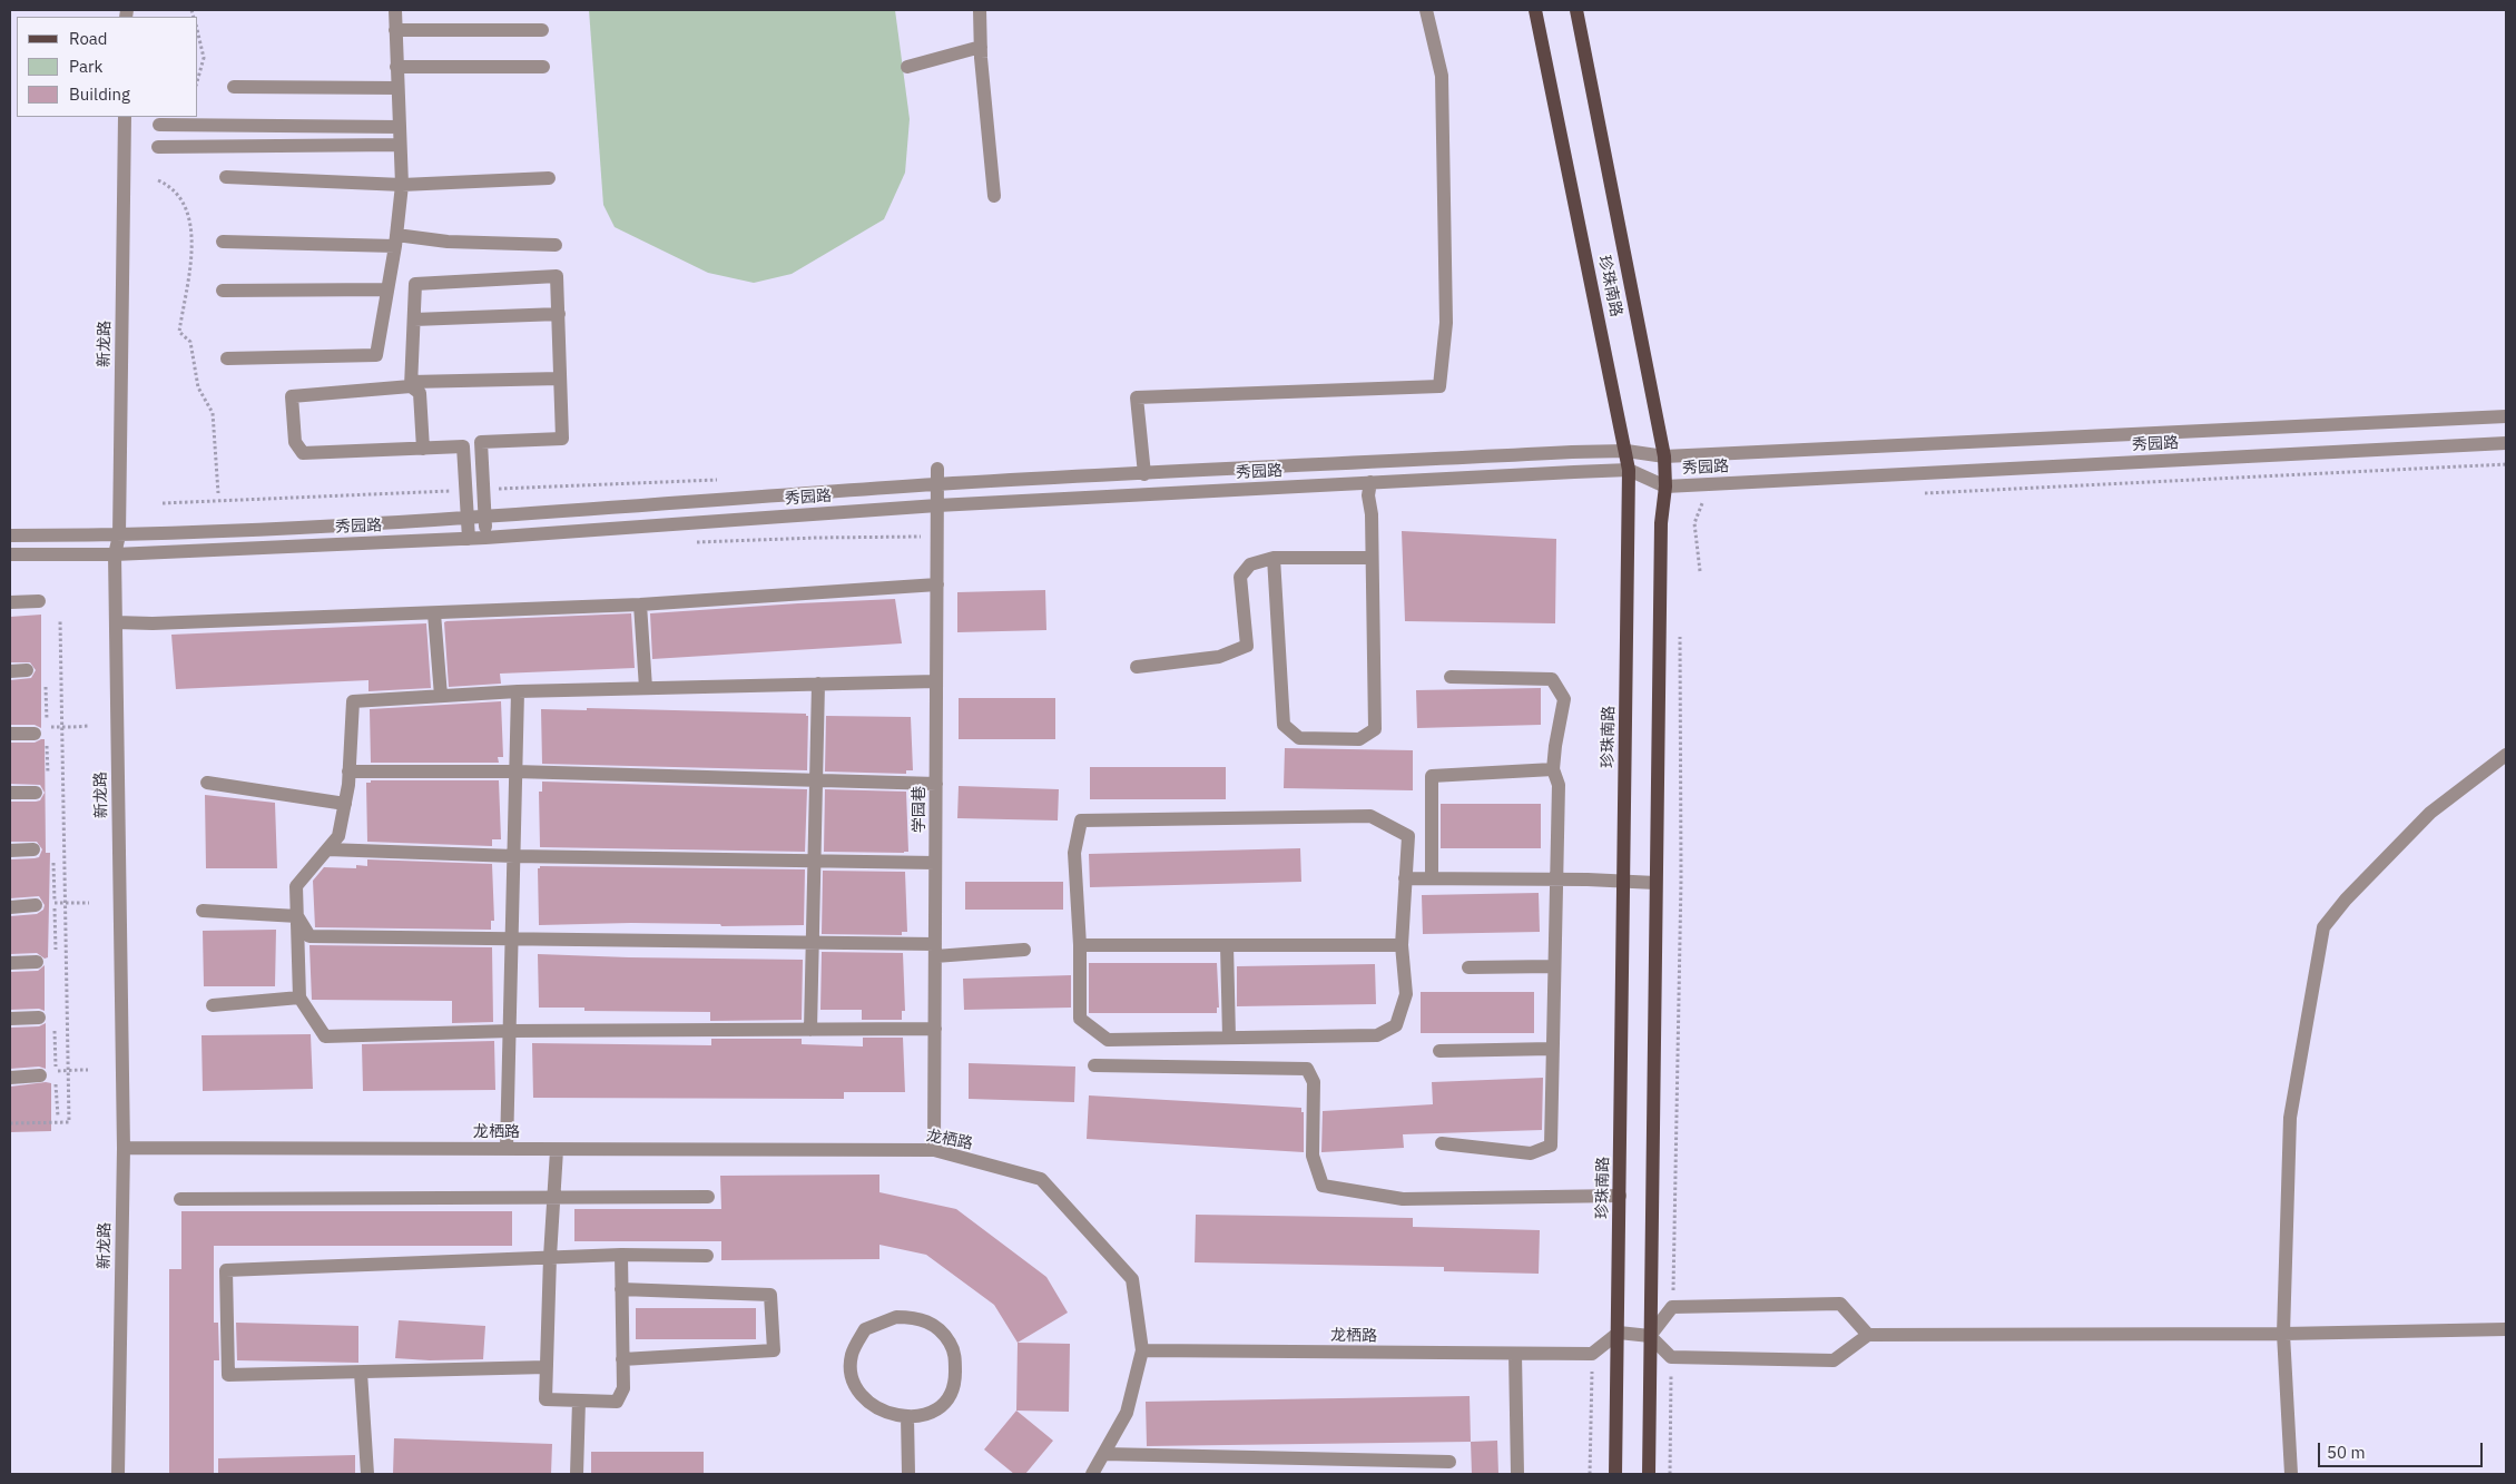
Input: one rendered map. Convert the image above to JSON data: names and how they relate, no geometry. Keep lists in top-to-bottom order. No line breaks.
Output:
{"streets":{"main road":["珍珠南路"],"street":["新龙路","秀园路","学园巷","龙栖路"]},"crossings":[["珍珠南路","秀园路"],["新龙路","秀园路"],["新龙路","龙栖路"],["秀园路","学园巷"],["学园巷","龙栖路"]],"legend":["Road","Park","Building"],"scale_bar":"50 m"}
